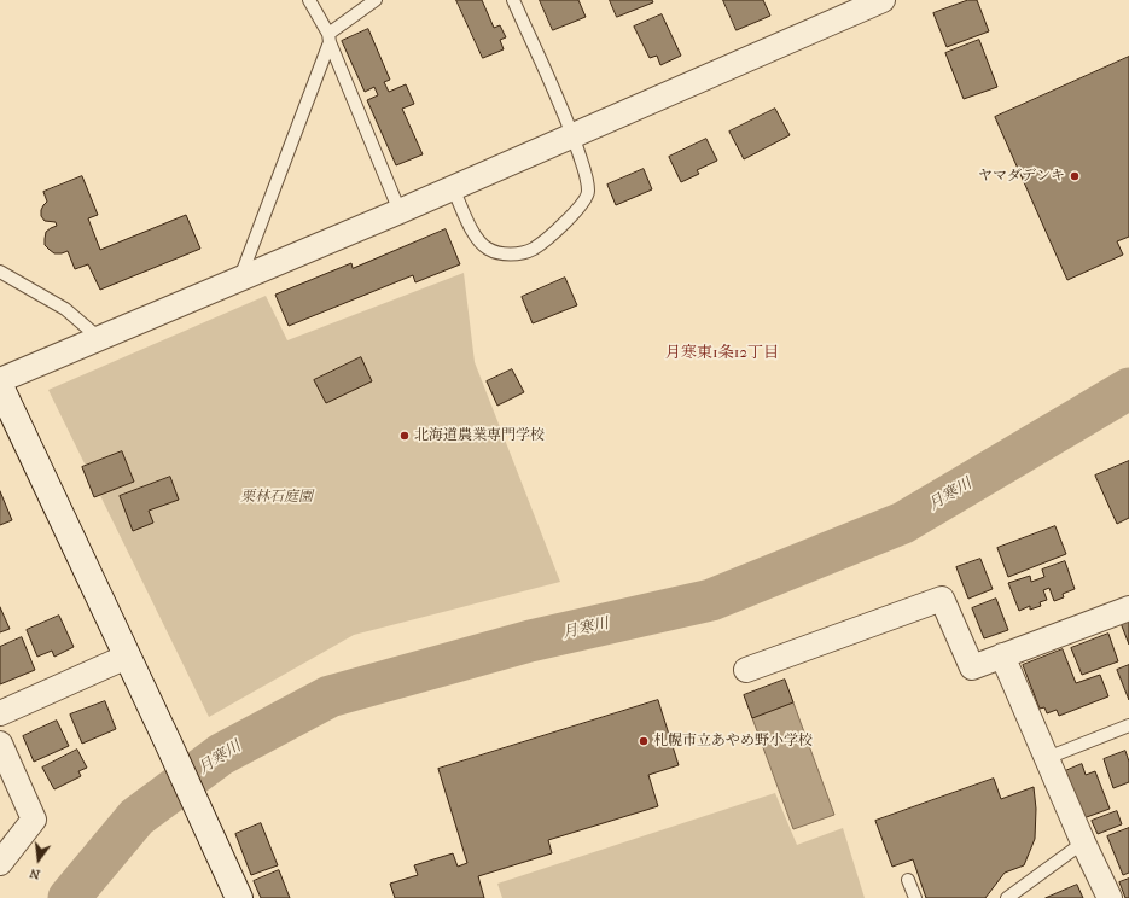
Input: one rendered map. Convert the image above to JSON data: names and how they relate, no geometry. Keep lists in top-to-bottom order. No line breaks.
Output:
{"districts":["月寒東1条12丁目"],"water":["月寒川"],"parks":["栗林石庭園"],"places":["ヤマダデンキ","北海道農業専門学校","札幌市立あやめ野小学校"],"north":"bottom"}
